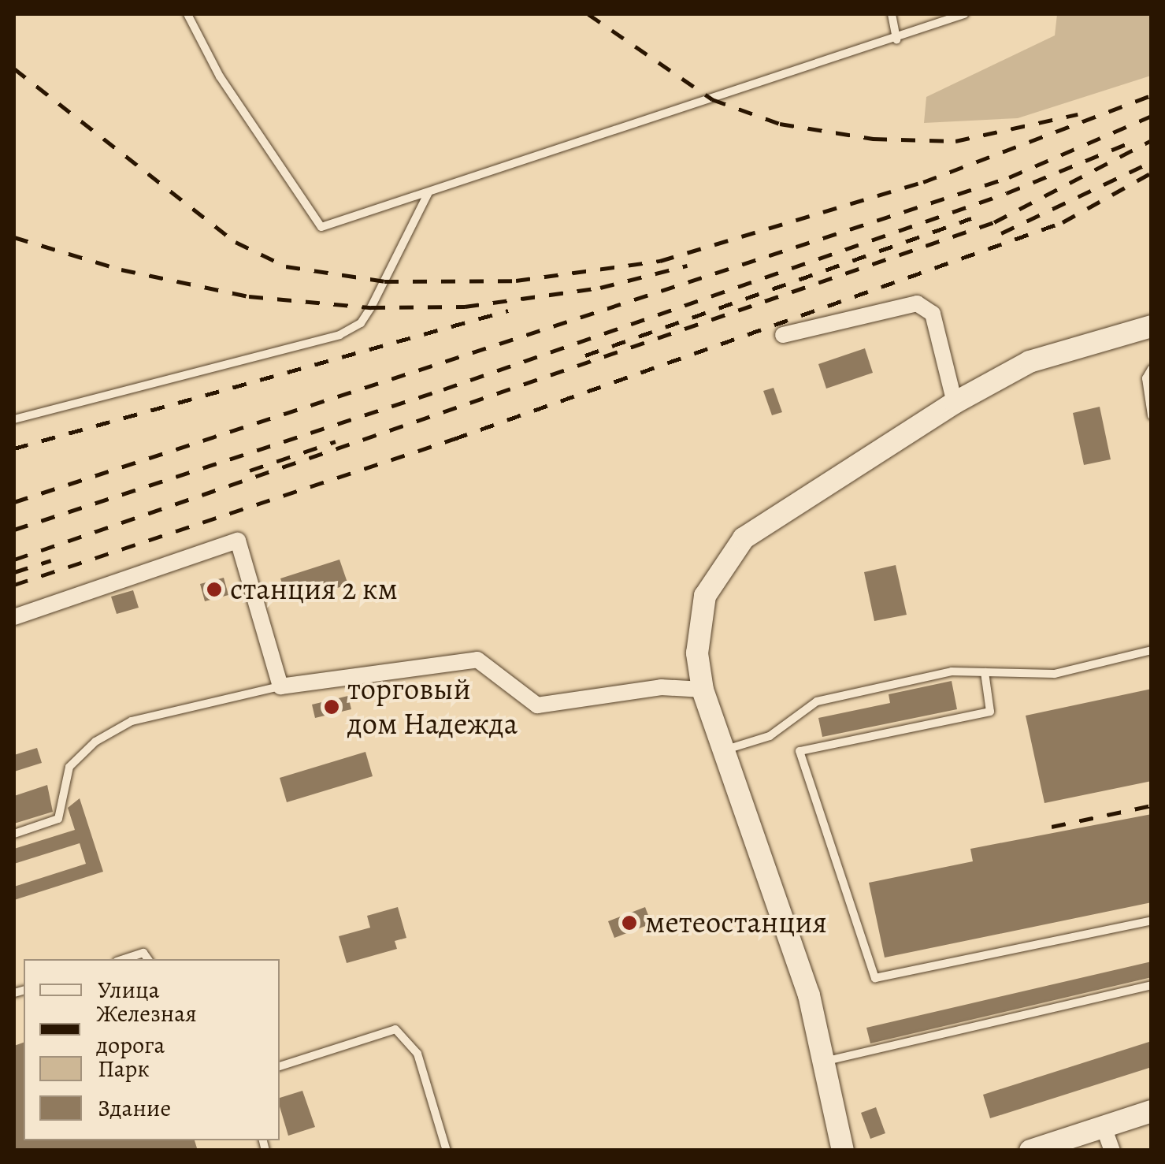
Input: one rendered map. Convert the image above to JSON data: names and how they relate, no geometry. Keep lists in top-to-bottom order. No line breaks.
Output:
{"places":["станция 2 км","торговый дом Надежда","метеостанция"],"legend":["Улица","Железная дорога","Парк","Здание"]}
